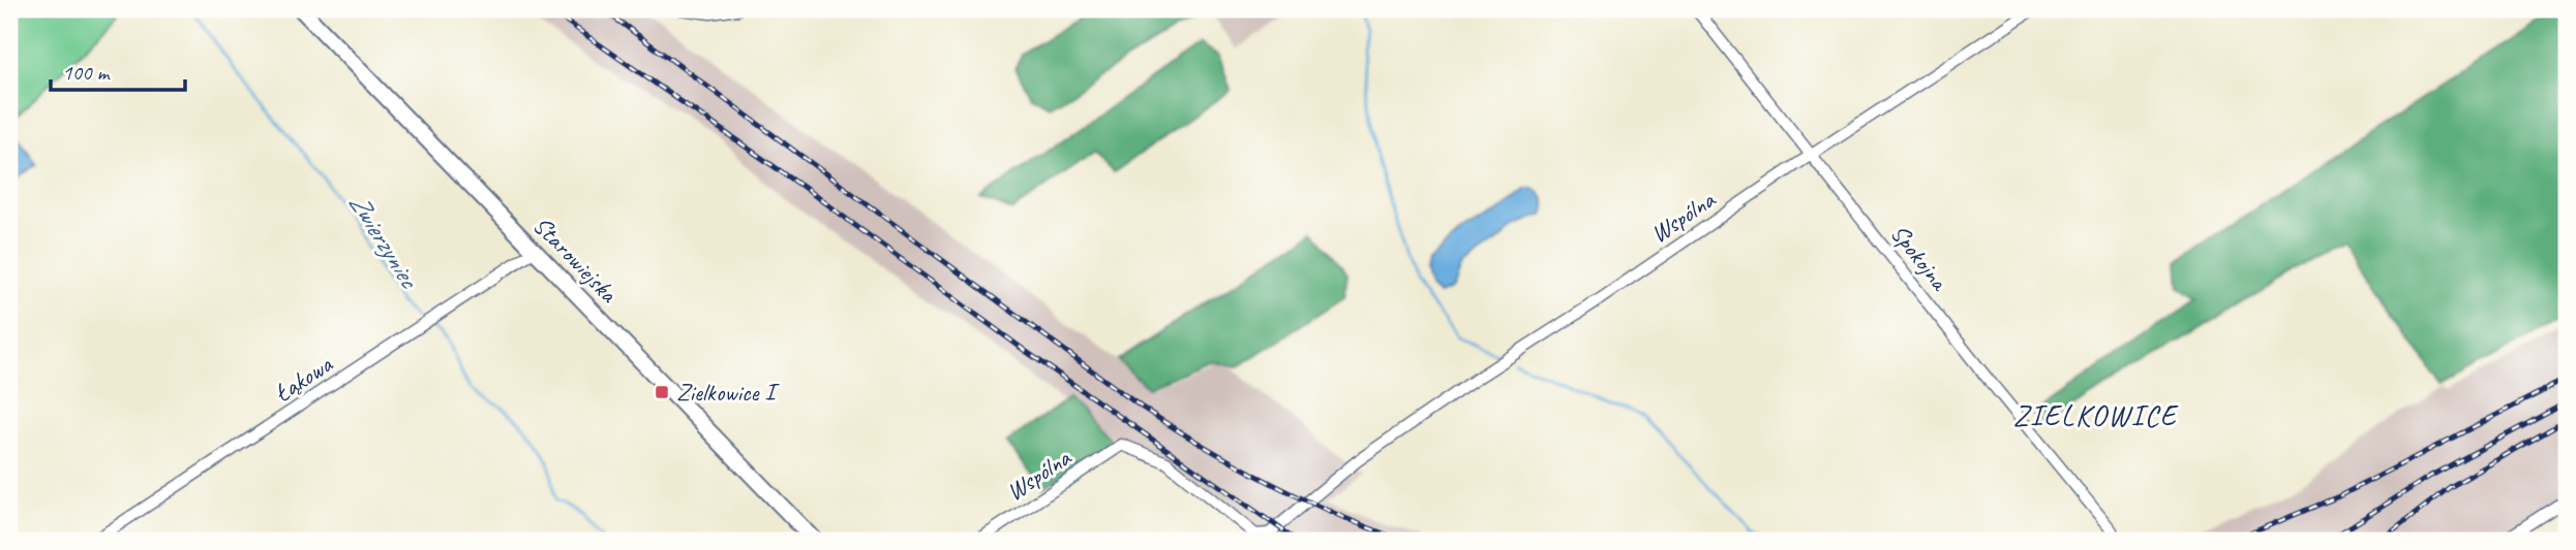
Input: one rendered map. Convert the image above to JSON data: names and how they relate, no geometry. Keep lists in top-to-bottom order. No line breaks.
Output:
{"streets":{"street":["Wspólna","Spokojna","Starowiejska","Łąkowa"]},"crossings":[["Wspólna","Spokojna"],["Starowiejska","Łąkowa"]],"districts":["ZIELKOWICE"],"water":["Zwierzyniec"],"places":{"transit":["Zielkowice I"]},"scale_bar":"100 m"}
